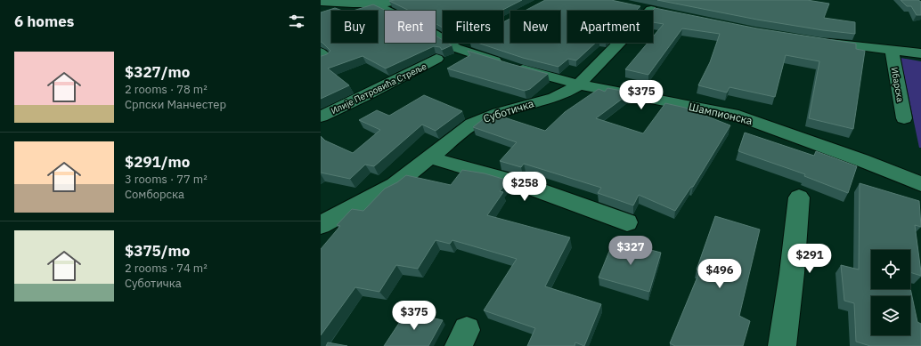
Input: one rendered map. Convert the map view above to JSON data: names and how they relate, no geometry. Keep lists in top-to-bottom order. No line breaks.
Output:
{"streets":{"street":["Ибарска","Илије Петровића Стреље","Суботичка","Шампионска"]},"crossings":[["Суботичка","Шампионска"]],"page":{"heading":"6 homes","chip":["Buy","Rent","Filters","New","Apartment"],"list":[{"name":"$327/mo","note":"2 rooms · 78 m² · Српски Манчестер"},{"name":"$291/mo","note":"3 rooms · 77 m² · Сомборска"},{"name":"$375/mo","note":"2 rooms · 74 m² · Суботичка"}],"price":["$375","$258","$327","$291","$496","$375"]}}
